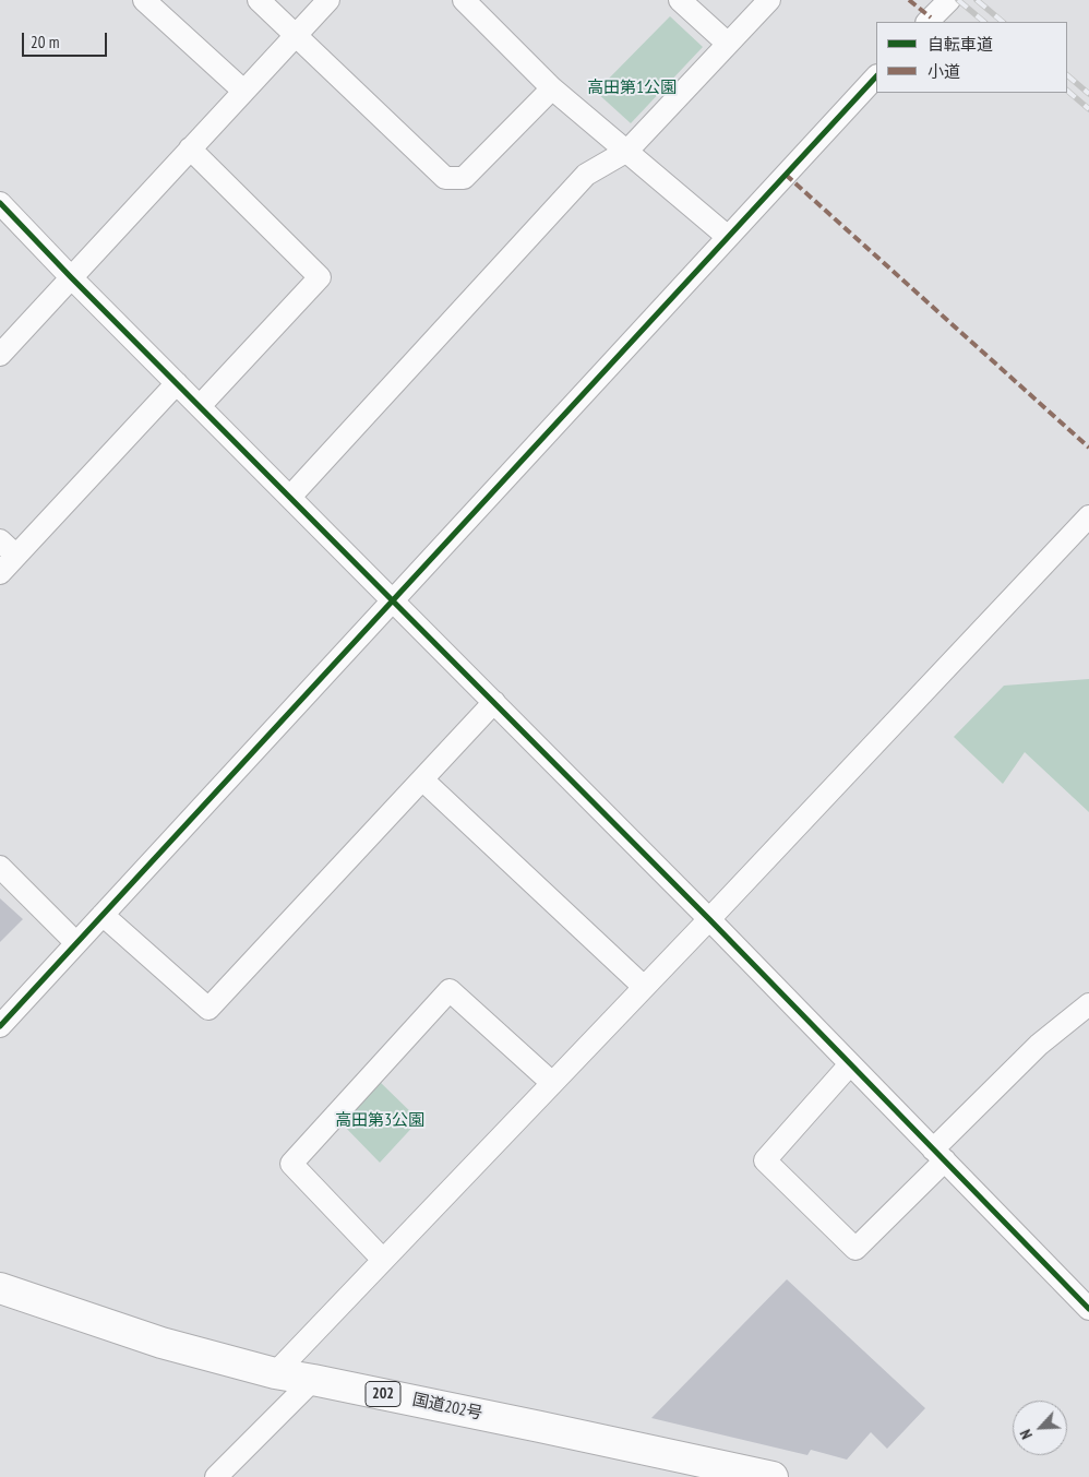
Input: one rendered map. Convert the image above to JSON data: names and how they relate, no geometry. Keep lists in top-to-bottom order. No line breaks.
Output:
{"streets":{"highway":["202","国道202号"]},"parks":["高田第1公園","高田第3公園"],"legend":["自転車道","小道"],"scale_bar":"20 m","north":"bottom left"}
